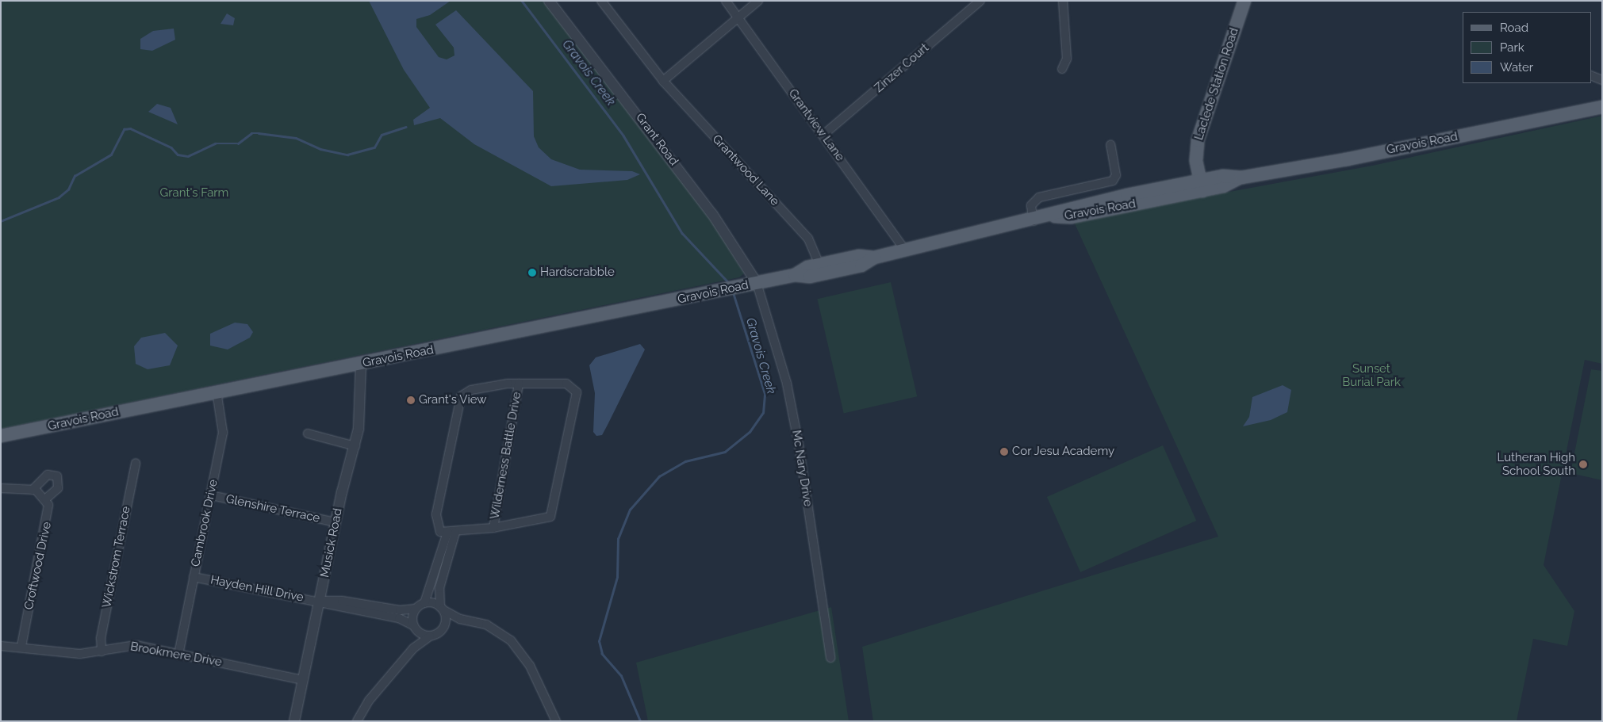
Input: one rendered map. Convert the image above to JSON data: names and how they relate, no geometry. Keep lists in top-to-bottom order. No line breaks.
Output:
{"streets":{"main road":["Laclede Station Road","Gravois Road"],"street":["Zinzer Court","Grantview Lane","Grant Road","Grantwood Lane","Wilderness Battle Drive","Mc Nary Drive","Glenshire Terrace","Cambrook Drive","Musick Road","Wickstrom Terrace","Croftwood Drive","Hayden Hill Drive","Brookmere Drive"]},"crossings":[["Zinzer Court","Grantview Lane"],["Laclede Station Road","Gravois Road"],["Grantview Lane","Gravois Road"],["Grant Road","Gravois Road"],["Grant Road","Mc Nary Drive"],["Gravois Road","Grantwood Lane"],["Gravois Road","Mc Nary Drive"],["Gravois Road","Cambrook Drive"],["Gravois Road","Musick Road"],["Glenshire Terrace","Cambrook Drive"],["Glenshire Terrace","Musick Road"],["Cambrook Drive","Hayden Hill Drive"],["Cambrook Drive","Brookmere Drive"],["Musick Road","Hayden Hill Drive"],["Musick Road","Brookmere Drive"],["Wickstrom Terrace","Brookmere Drive"],["Croftwood Drive","Brookmere Drive"]],"water":["Gravois Creek"],"parks":["Grant's Farm","Sunset Burial Park"],"places":["Hardscrabble","Grant's View","Cor Jesu Academy","Lutheran High School South"],"legend":["Road","Park","Water"]}
